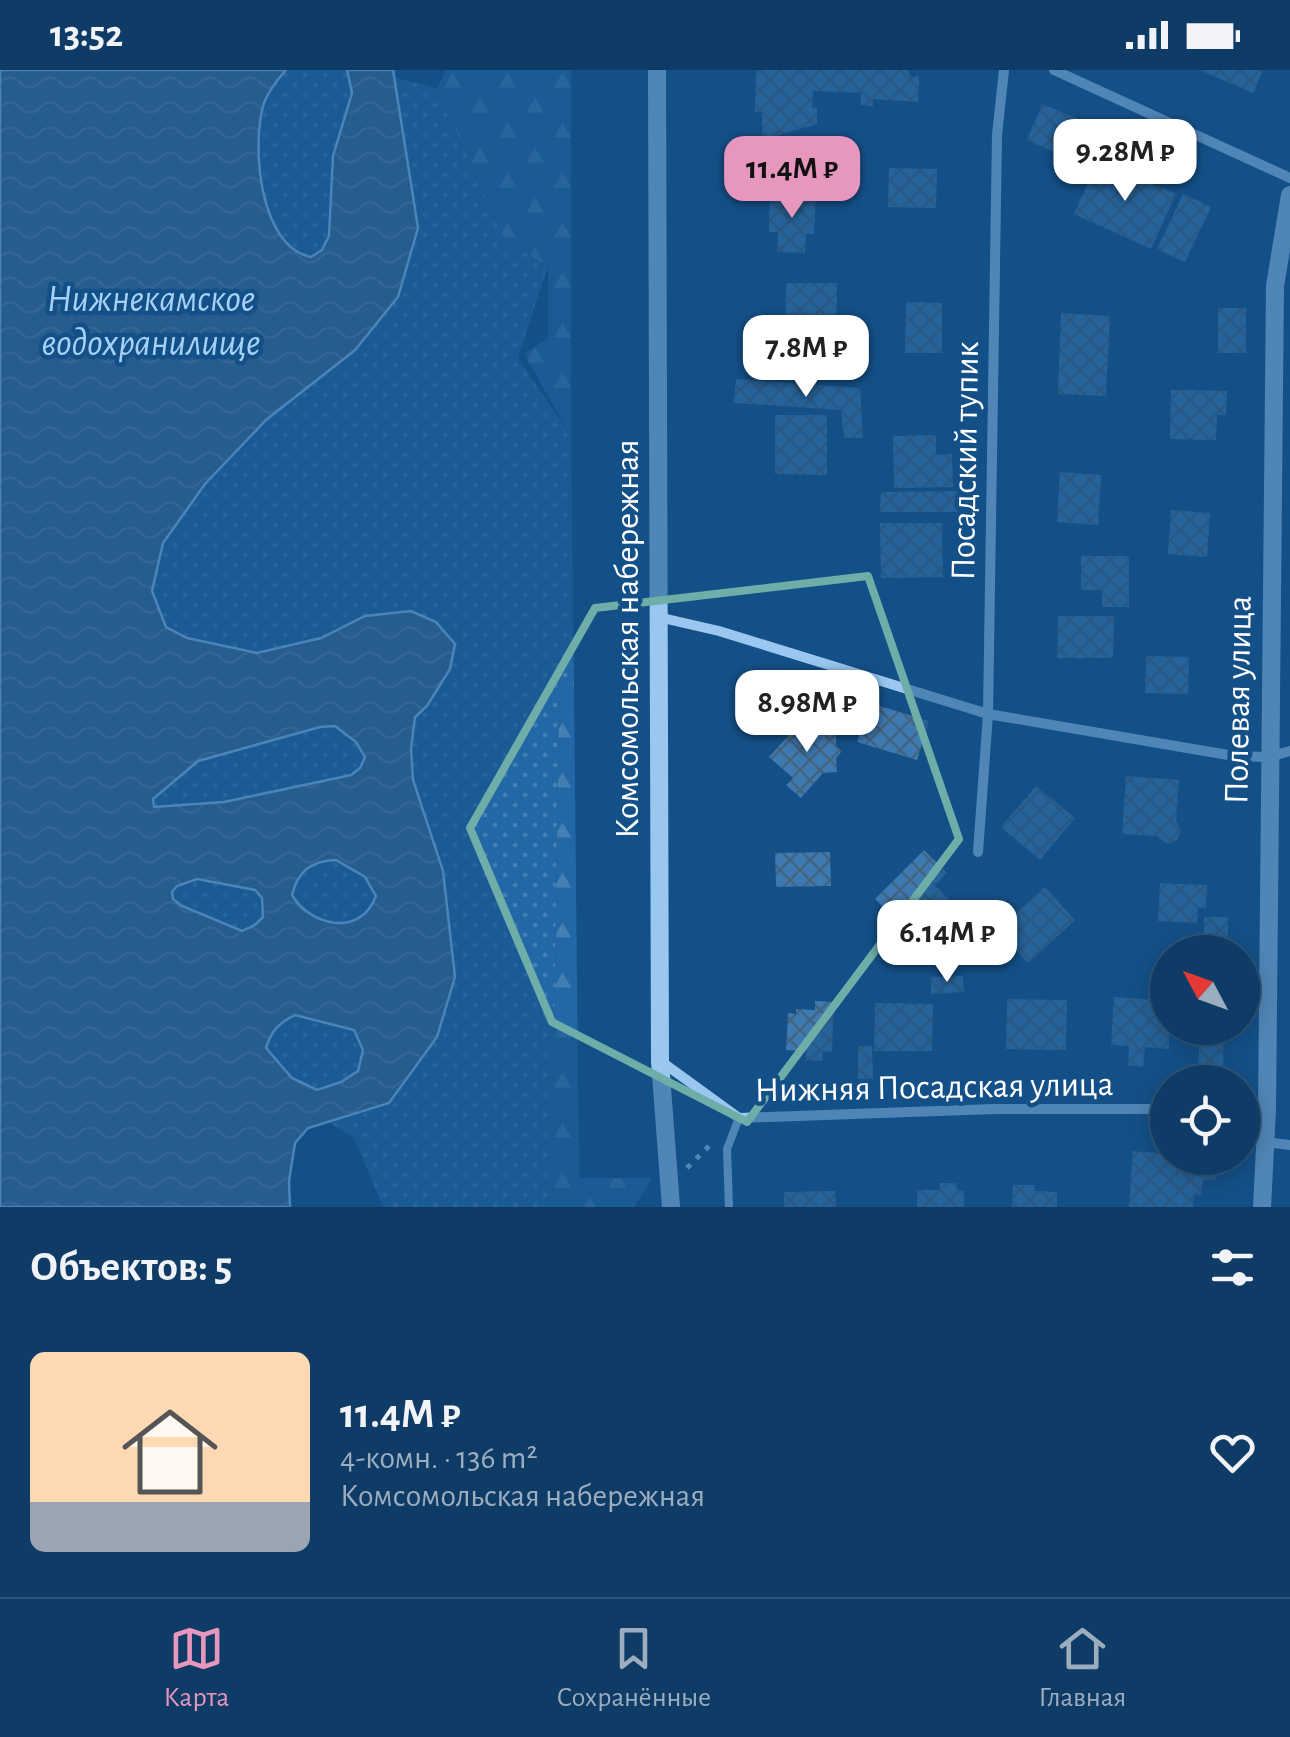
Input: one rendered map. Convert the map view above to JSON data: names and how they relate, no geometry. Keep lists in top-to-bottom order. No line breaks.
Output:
{"streets":{"street":["Посадский тупик","Комсомольская набережная","Полевая улица","Нижняя Посадская улица"]},"crossings":[["Комсомольская набережная","Нижняя Посадская улица"]],"water":["Нижнекамское водохранилище"],"north":"top left","page":{"status":"13:52","price":["9.28M ₽","11.4M ₽","7.8M ₽","8.98M ₽","6.14M ₽"],"heading":"Объектов: 5","list":[{"name":"11.4M ₽","note":"4-комн. · 136 m² · Комсомольская набережная"}],"tabs":["Карта","Сохранённые","Главная"]}}
